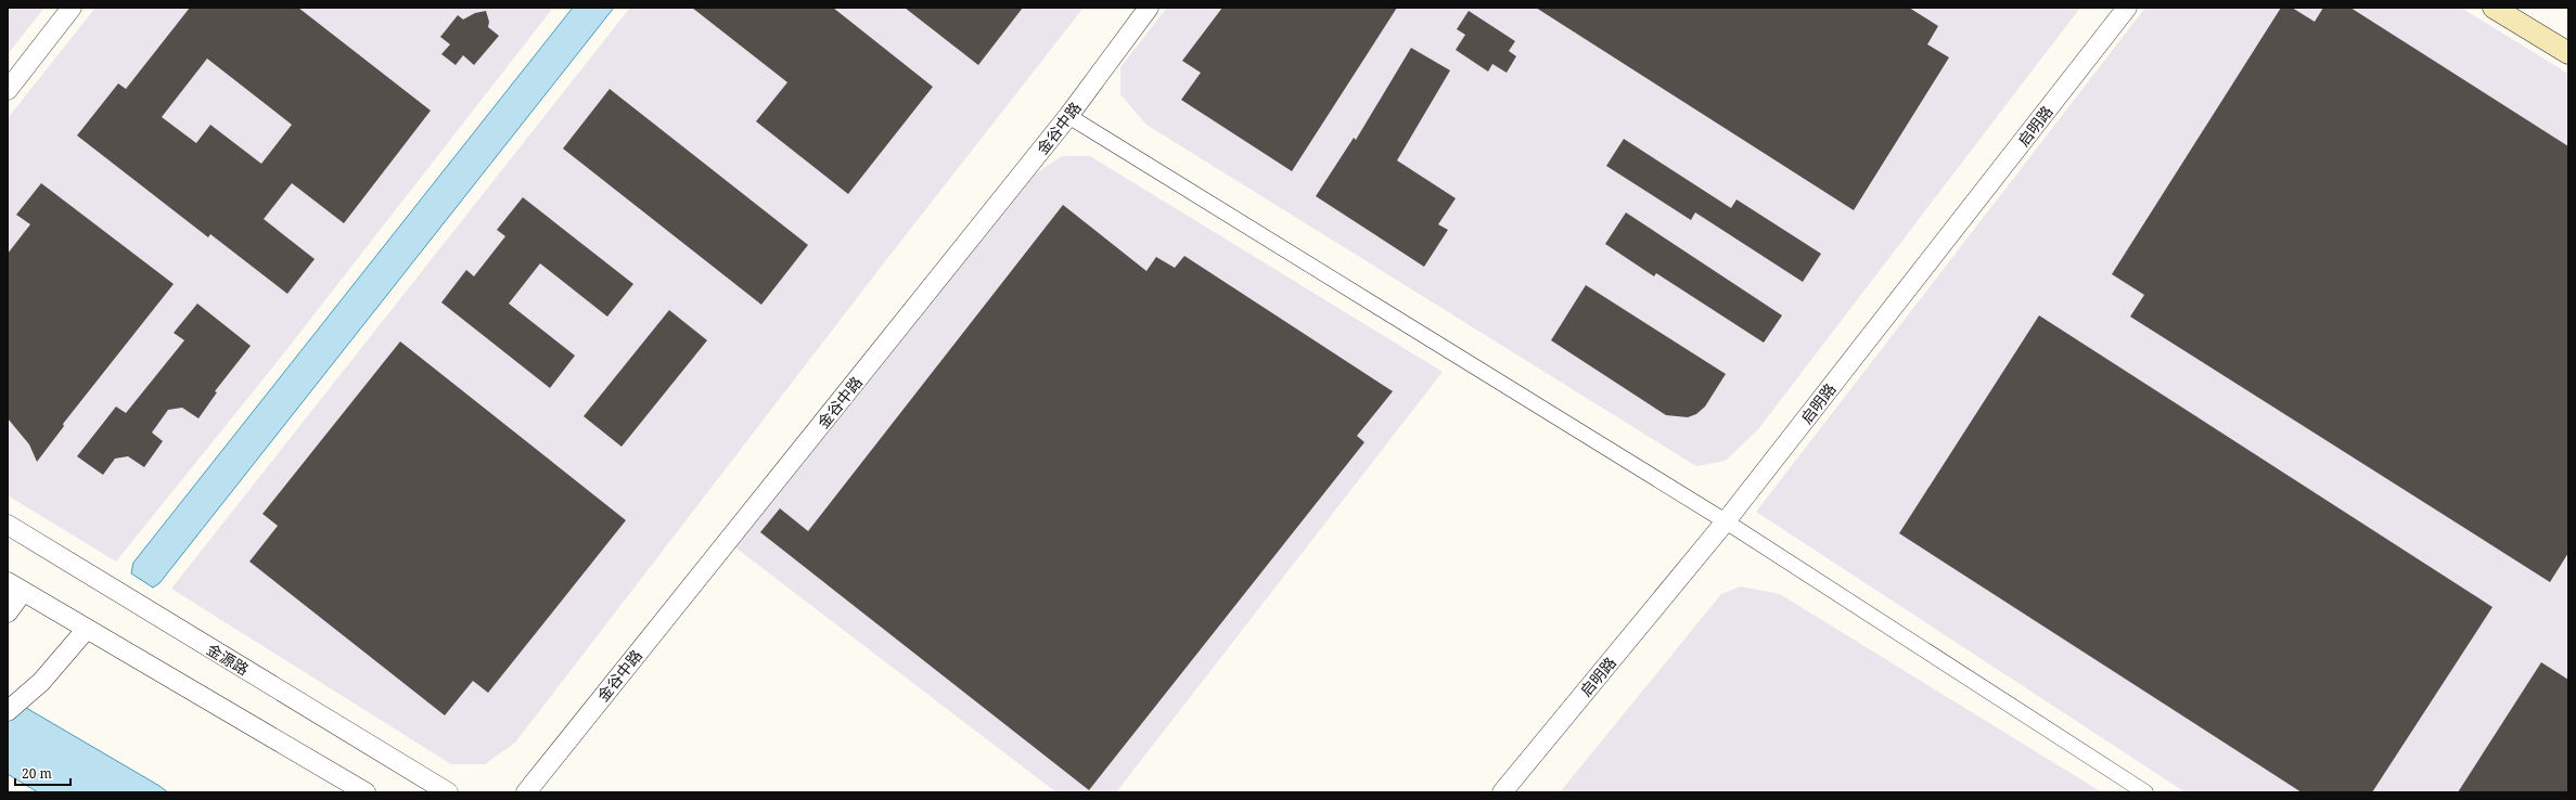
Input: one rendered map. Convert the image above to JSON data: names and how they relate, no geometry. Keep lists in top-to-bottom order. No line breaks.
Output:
{"streets":{"street":["启明路","金谷中路","金源路"]},"scale_bar":"20 m"}
